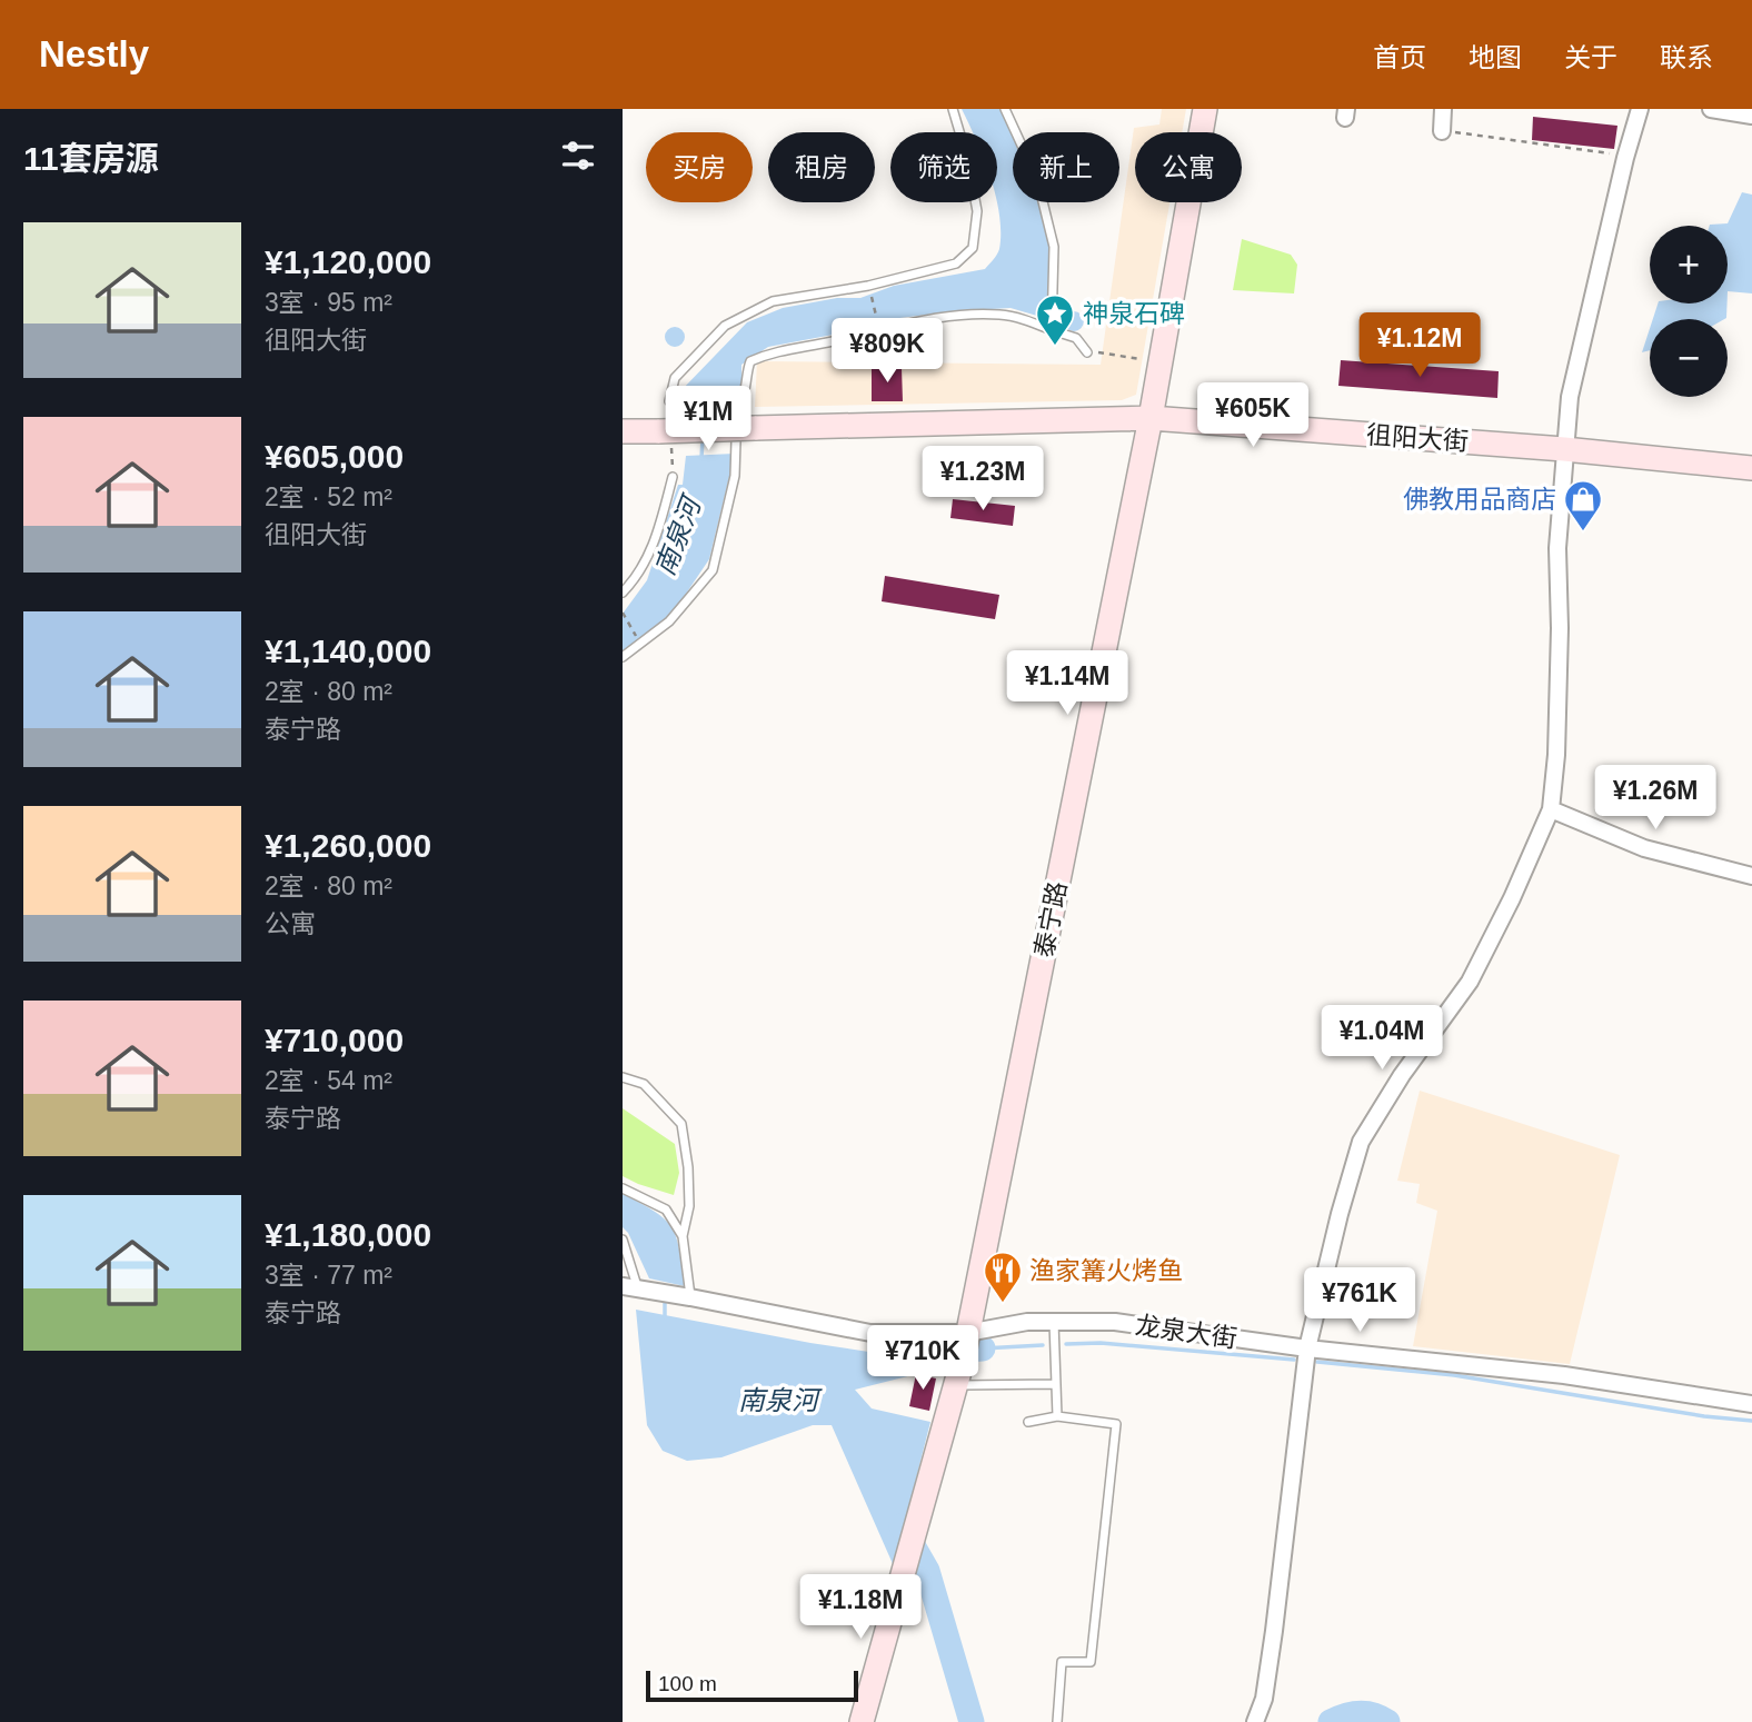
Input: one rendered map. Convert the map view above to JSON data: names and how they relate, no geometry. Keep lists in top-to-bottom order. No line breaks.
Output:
{"streets":{"street":["徂阳大街","泰宁路","龙泉大街"]},"crossings":[["徂阳大街","泰宁路"],["泰宁路","龙泉大街"]],"water":["南泉河"],"places":{"place":["神泉石碑"],"shop":["佛教用品商店"],"restaurant":["渔家篝火烤鱼"]},"scale_bar":"100 m","page":{"header":"Nestly","nav":["首页","地图","关于","联系"],"heading":"11套房源","chip":["买房","租房","筛选","新上","公寓"],"list":[{"name":"¥1,120,000","note":"3室 · 95 m² · 徂阳大街"},{"name":"¥605,000","note":"2室 · 52 m² · 徂阳大街"},{"name":"¥1,140,000","note":"2室 · 80 m² · 泰宁路"},{"name":"¥1,260,000","note":"2室 · 80 m² · 公寓"},{"name":"¥710,000","note":"2室 · 54 m² · 泰宁路"},{"name":"¥1,180,000","note":"3室 · 77 m² · 泰宁路"}],"map_buttons":["+","−"],"price":["¥1.12M","¥809K","¥605K","¥1M","¥1.23M","¥1.14M","¥1.26M","¥1.04M","¥761K","¥710K","¥1.18M"],"scale":"100 m"}}
